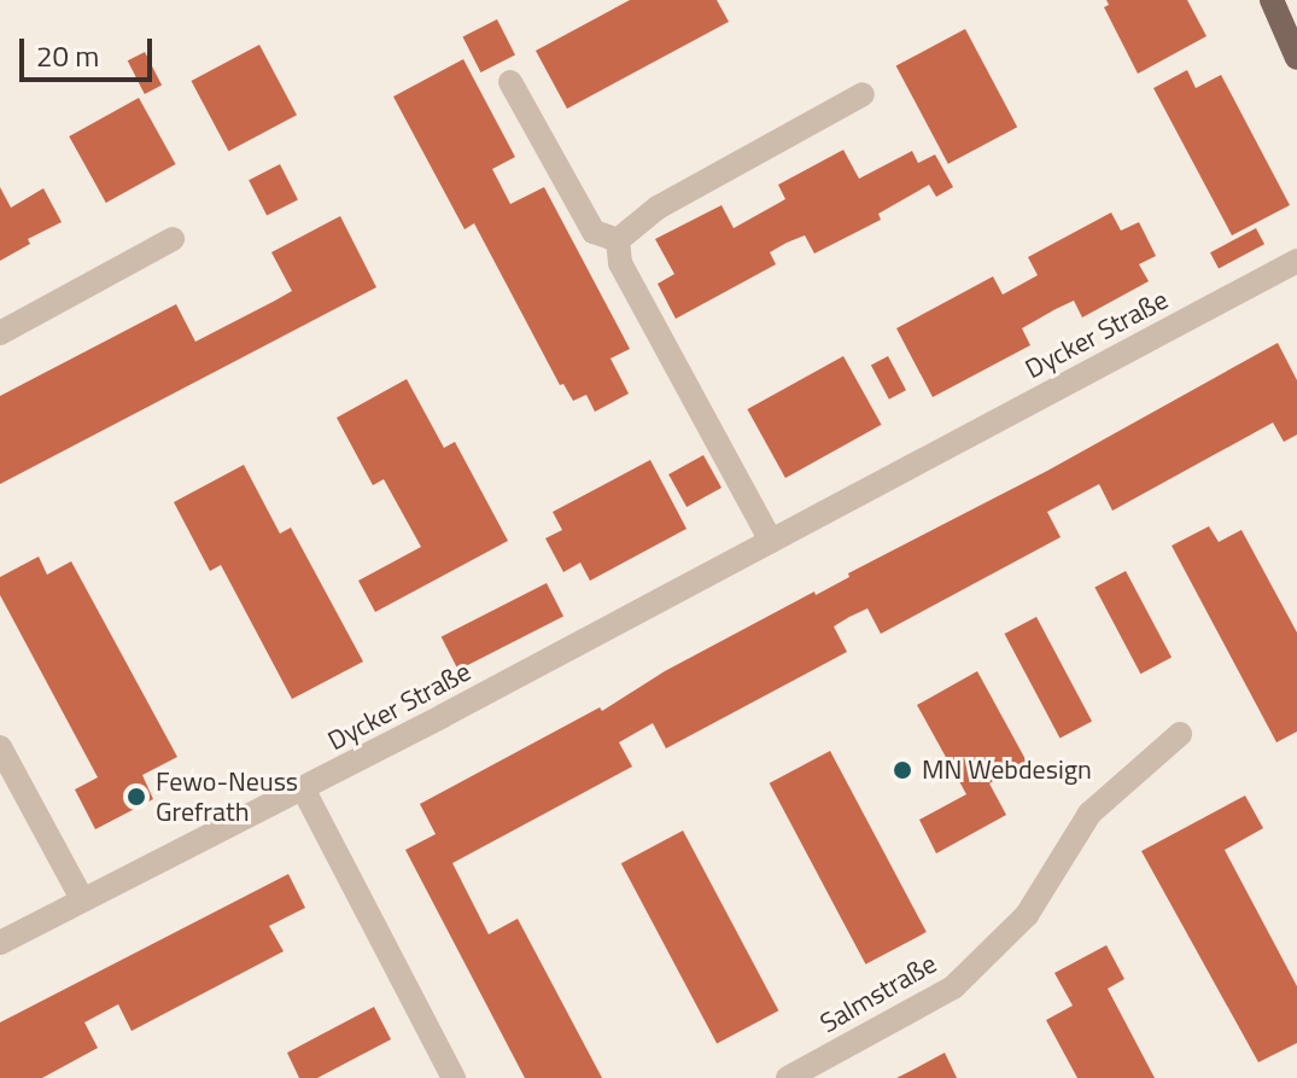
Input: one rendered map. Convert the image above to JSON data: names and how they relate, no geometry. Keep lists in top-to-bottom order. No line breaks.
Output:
{"streets":{"street":["Dycker Straße","Salmstraße"]},"places":["MN Webdesign","Fewo-Neuss Grefrath"],"scale_bar":"20 m"}
